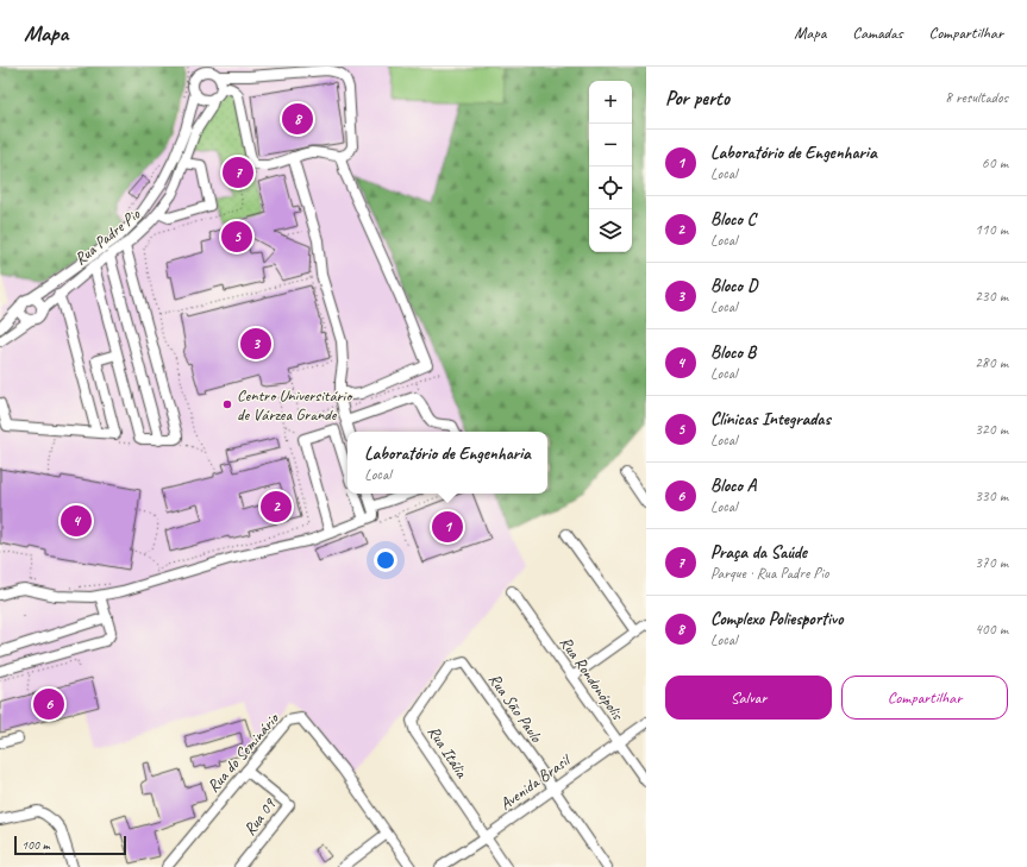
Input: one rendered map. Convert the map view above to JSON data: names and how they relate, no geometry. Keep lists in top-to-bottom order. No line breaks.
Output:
{"streets":{"street":["Rua Padre Pio","Rua Rondonópolis","Rua São Paulo","Rua Itália","Rua do Seminário","Avenida Brasil","Rua 09"]},"crossings":[["Rua Rondonópolis","Avenida Brasil"],["Rua São Paulo","Rua Itália"],["Rua São Paulo","Avenida Brasil"],["Rua Itália","Avenida Brasil"],["Rua do Seminário","Rua 09"]],"places":["Centro Universitário de Várzea Grande"],"scale_bar":"100 m","page":{"header":"Mapa","nav":["Mapa","Camadas","Compartilhar"],"heading":["Por perto","8 resultados"],"map_buttons":["+","−"],"pins":["8","7","5","3","2","4","1","6"],"list":[{"mark":"1","name":"Laboratório de Engenharia","note":"Local","value":"60 m"},{"mark":"2","name":"Bloco C","note":"Local","value":"110 m"},{"mark":"3","name":"Bloco D","note":"Local","value":"230 m"},{"mark":"4","name":"Bloco B","note":"Local","value":"280 m"},{"mark":"5","name":"Clínicas Integradas","note":"Local","value":"320 m"},{"mark":"6","name":"Bloco A","note":"Local","value":"330 m"},{"mark":"7","name":"Praça da Saúde","note":"Parque · Rua Padre Pio","value":"370 m"},{"mark":"8","name":"Complexo Poliesportivo","note":"Local","value":"400 m"}],"popup":["Laboratório de Engenharia","Local"],"buttons":["Salvar","Compartilhar"],"scale":"100 m"}}
